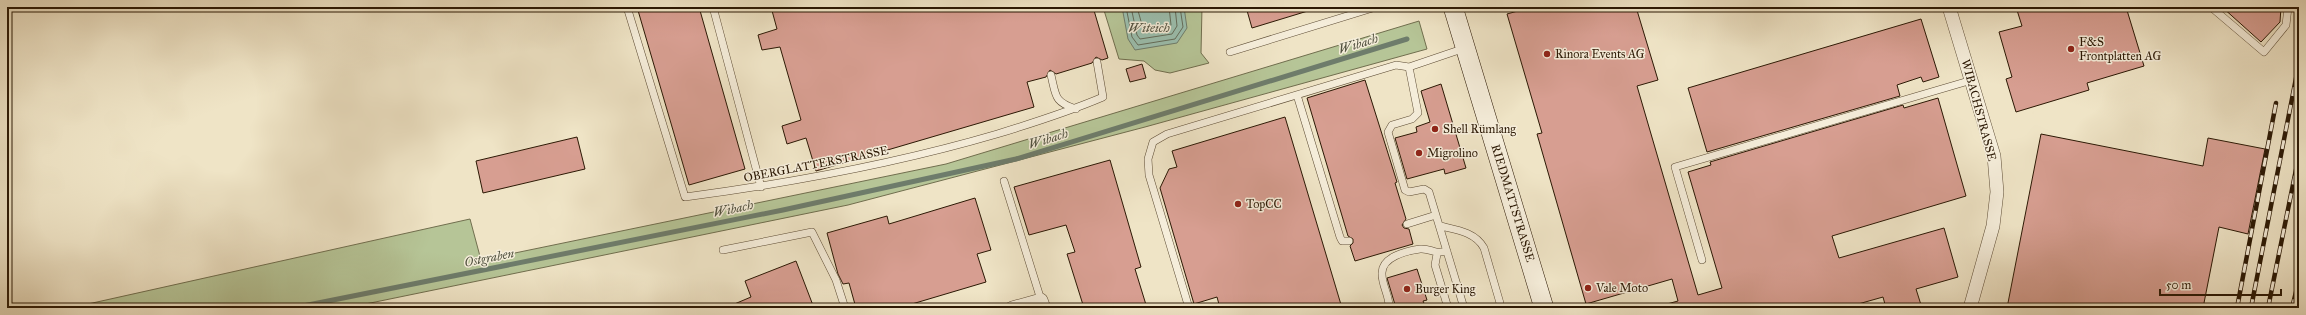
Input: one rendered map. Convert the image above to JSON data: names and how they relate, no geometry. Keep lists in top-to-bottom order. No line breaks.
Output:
{"streets":{"main road":["RIEDMATTSTRASSE"],"street":["WIBACHSTRASSE"],"lane":["OBERGLATTERSTRASSE"]},"water":["Witeich","Wibach","Ostgraben"],"places":["F&S Frontplatten AG","Rinora Events AG","Shell Rümlang","Migrolino","TopCC","Vale Moto","Burger King"],"scale_bar":"50 m"}
